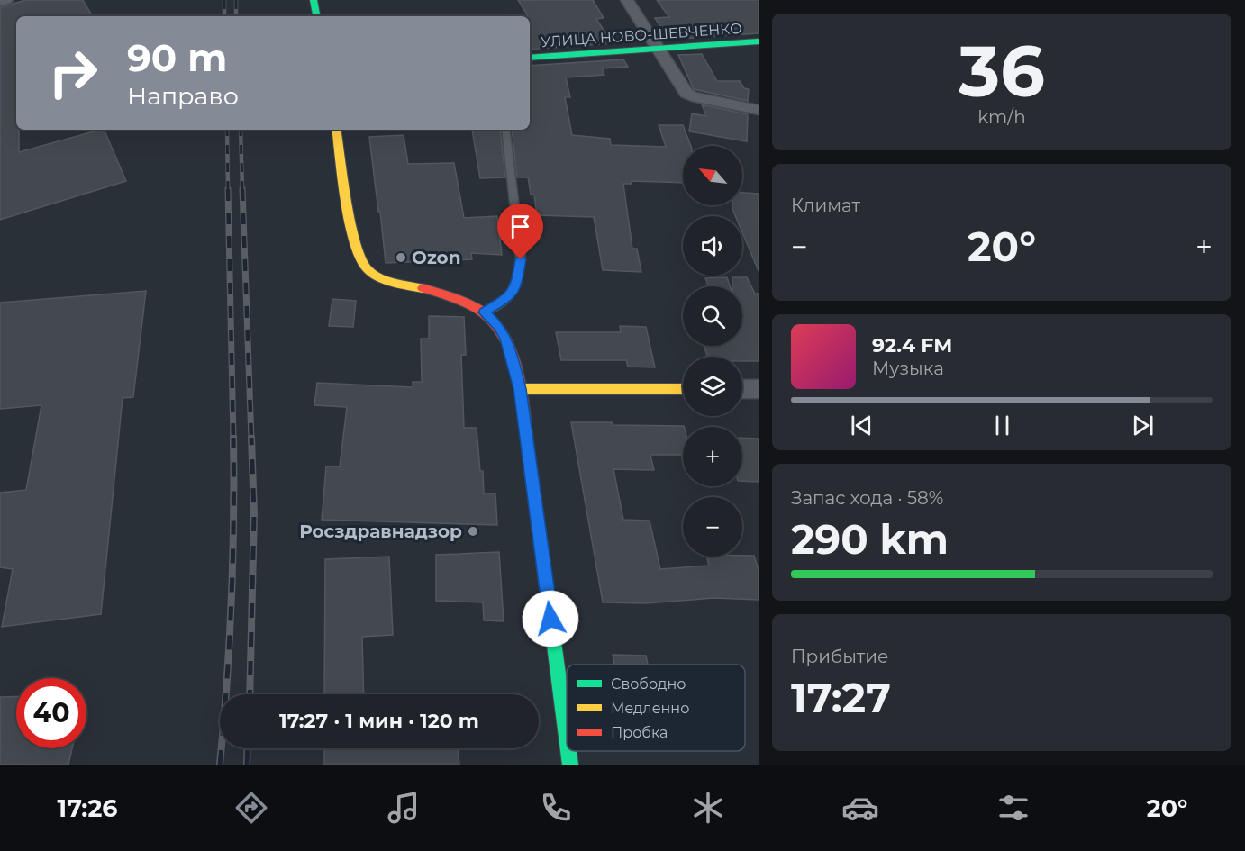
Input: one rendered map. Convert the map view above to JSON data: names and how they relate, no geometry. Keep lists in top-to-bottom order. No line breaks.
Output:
{"streets":{"street":["УЛИЦА НОВО-ШЕВЧЕНКО"]},"places":["Ozon","Росздравнадзор"],"legend":["Свободно","Медленно","Пробка"],"north":"top left","page":{"tile":[["36","km/h"],"Климат",["Запас хода · 58%","290 km"],["Прибытие","17:27"]],"turn":["90 m","Направо"],"map_buttons":["+","−"],"heat":["−","20°","+"],"song":["92.4 FM","Музыка"],"limit":"40","trip":"17:27 · 1 мин · 120 m","tabs":["17:26","20°"]}}
